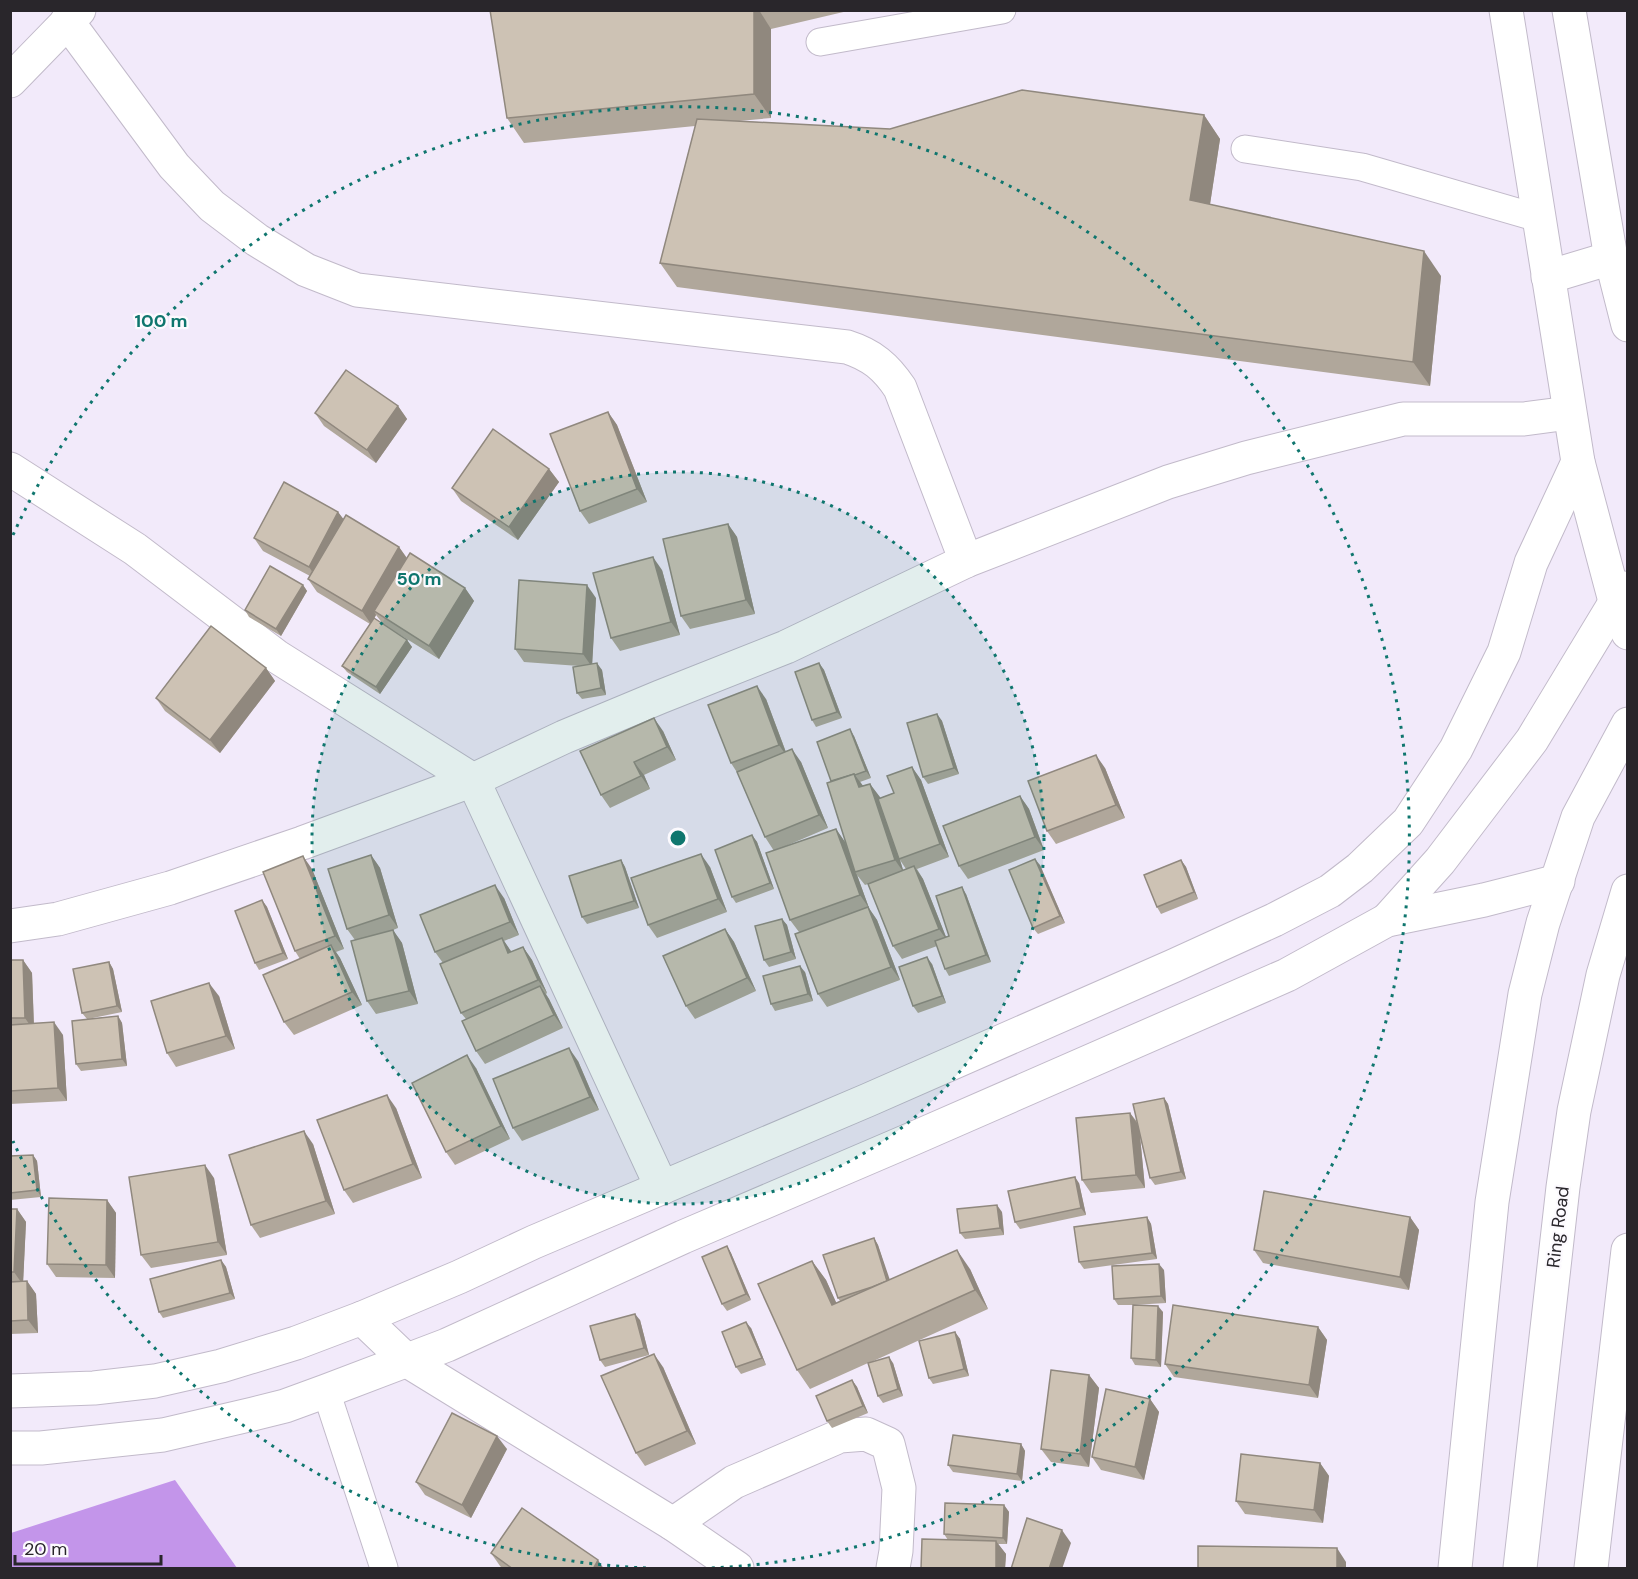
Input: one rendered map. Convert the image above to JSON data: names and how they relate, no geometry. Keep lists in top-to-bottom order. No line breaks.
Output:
{"streets":{"main road":["Ring Road"]},"scale_bar":"20 m","rings":["100 m","50 m"]}
